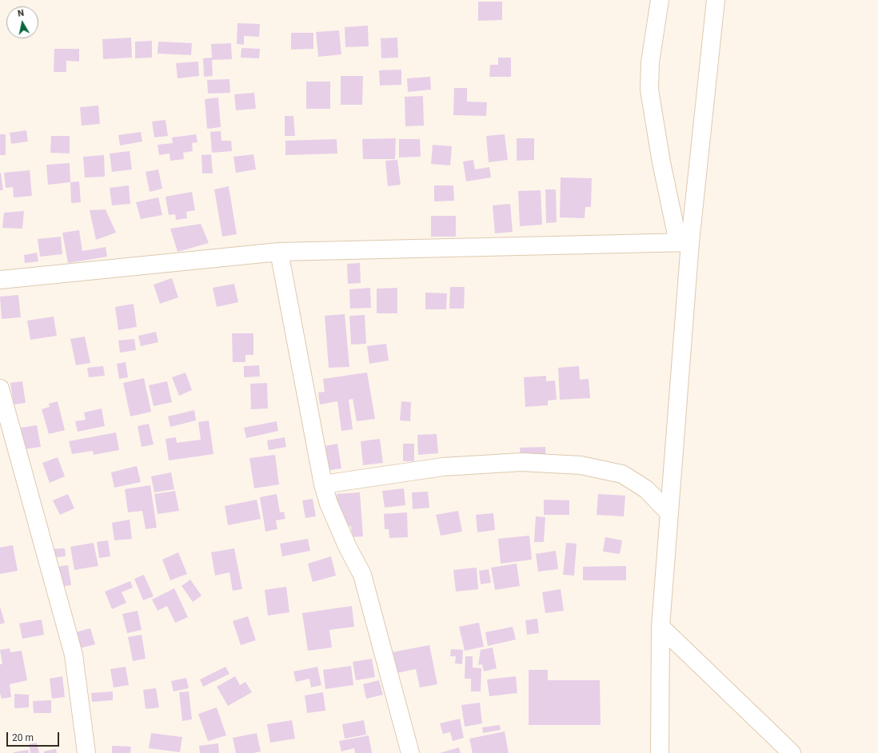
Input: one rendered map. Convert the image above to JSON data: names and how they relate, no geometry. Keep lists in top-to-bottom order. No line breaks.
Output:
{"scale_bar":"20 m","north":"top"}
